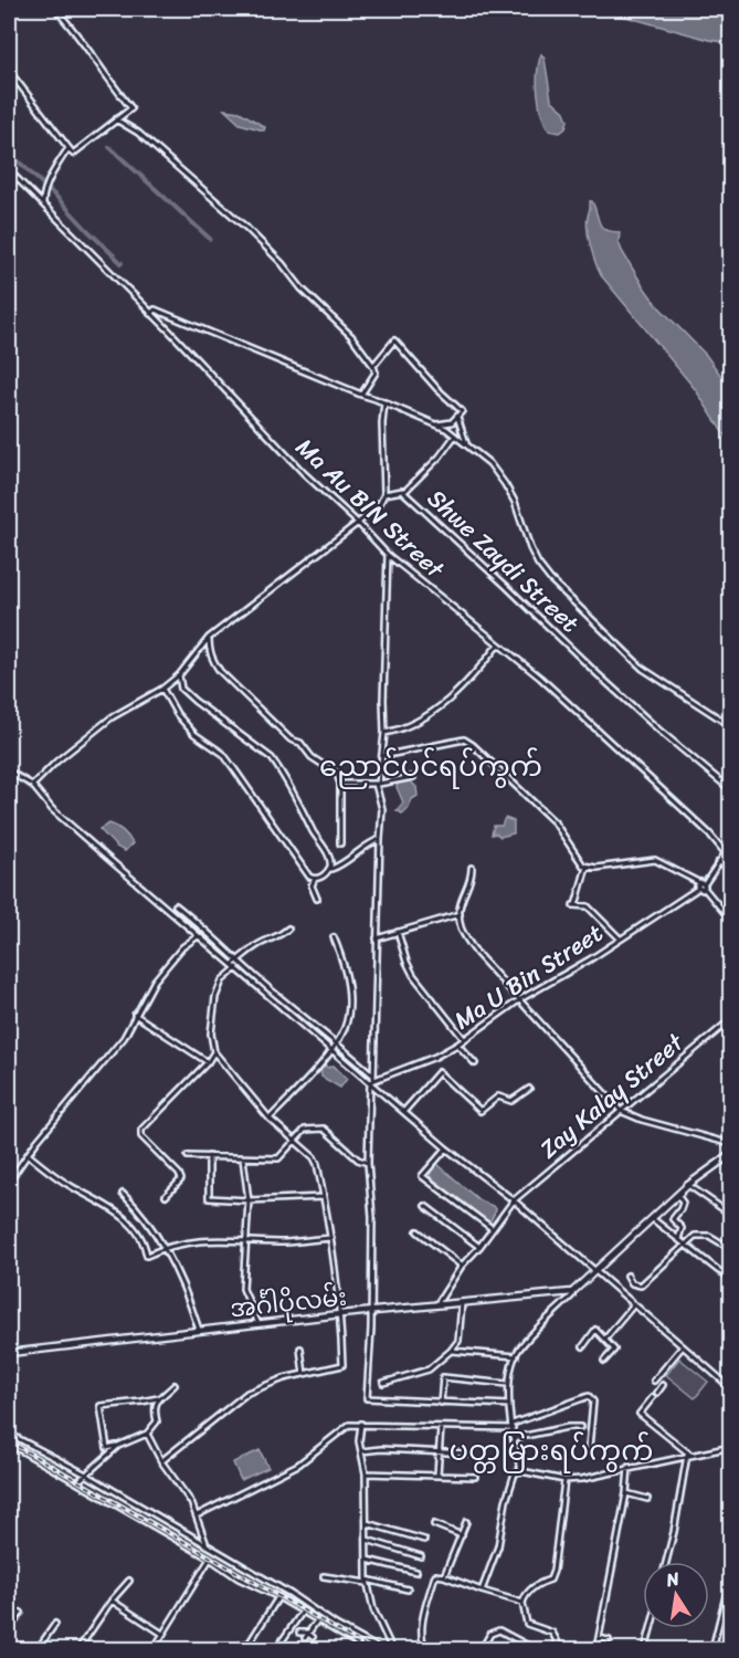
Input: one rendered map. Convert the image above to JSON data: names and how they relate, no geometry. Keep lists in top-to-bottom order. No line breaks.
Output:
{"streets":{"main road":["အင်္ဂါပိုလမ်း"],"street":["Ma Au BIN Street","Shwe Zaydi Street","Ma U Bin Street","Zay Kalay Street"]},"crossings":[["Ma Au BIN Street","Ma U Bin Street"],["Zay Kalay Street","အင်္ဂါပိုလမ်း"]],"districts":["ညောင်ပင်ရပ်ကွက်","ပတ္တမြားရပ်ကွက်"],"north":"top"}
